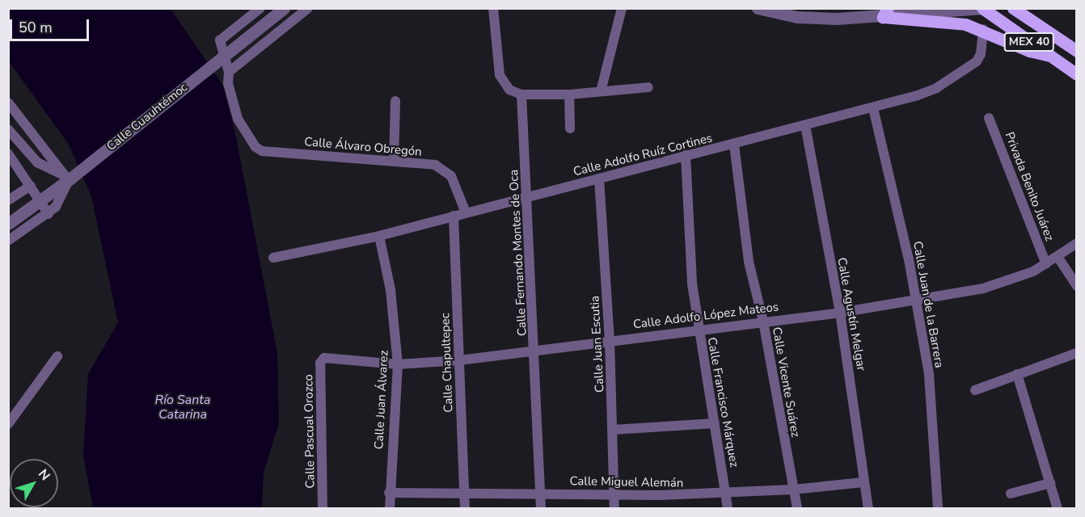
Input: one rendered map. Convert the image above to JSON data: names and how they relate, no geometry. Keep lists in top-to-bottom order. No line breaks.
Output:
{"streets":{"main road":["MEX 40"],"street":["Calle Cuauhtémoc","Calle Álvaro Obregón","Calle Adolfo Ruíz Cortines","Privada Benito Juárez","Calle Fernando Montes de Oca","Calle Juan de la Barrera","Calle Agustín Melgar","Calle Adolfo López Mateos","Calle Juan Escutia","Calle Chapultepec","Calle Vicente Suárez","Calle Juan Álvarez","Calle Francisco Márquez","Calle Pascual Orozco","Calle Miguel Alemán"]},"crossings":[["Calle Álvaro Obregón","Calle Adolfo Ruíz Cortines"],["Calle Adolfo Ruíz Cortines","Calle Fernando Montes de Oca"],["Calle Adolfo Ruíz Cortines","Calle Juan de la Barrera"],["Calle Adolfo Ruíz Cortines","Calle Agustín Melgar"],["Calle Adolfo Ruíz Cortines","Calle Juan Escutia"],["Calle Adolfo Ruíz Cortines","Calle Chapultepec"],["Calle Adolfo Ruíz Cortines","Calle Vicente Suárez"],["Calle Adolfo Ruíz Cortines","Calle Juan Álvarez"],["Calle Adolfo Ruíz Cortines","Calle Francisco Márquez"],["Privada Benito Juárez","Calle Adolfo López Mateos"],["Calle Fernando Montes de Oca","Calle Adolfo López Mateos"],["Calle Fernando Montes de Oca","Calle Miguel Alemán"],["Calle Juan de la Barrera","Calle Adolfo López Mateos"],["Calle Agustín Melgar","Calle Adolfo López Mateos"],["Calle Agustín Melgar","Calle Miguel Alemán"],["Calle Adolfo López Mateos","Calle Juan Escutia"],["Calle Adolfo López Mateos","Calle Chapultepec"],["Calle Adolfo López Mateos","Calle Vicente Suárez"],["Calle Adolfo López Mateos","Calle Juan Álvarez"],["Calle Adolfo López Mateos","Calle Francisco Márquez"],["Calle Adolfo López Mateos","Calle Pascual Orozco"],["Calle Juan Escutia","Calle Miguel Alemán"],["Calle Chapultepec","Calle Miguel Alemán"],["Calle Vicente Suárez","Calle Miguel Alemán"],["Calle Juan Álvarez","Calle Miguel Alemán"],["Calle Francisco Márquez","Calle Miguel Alemán"]],"water":["Río Santa Catarina"],"scale_bar":"50 m","north":"top right"}
